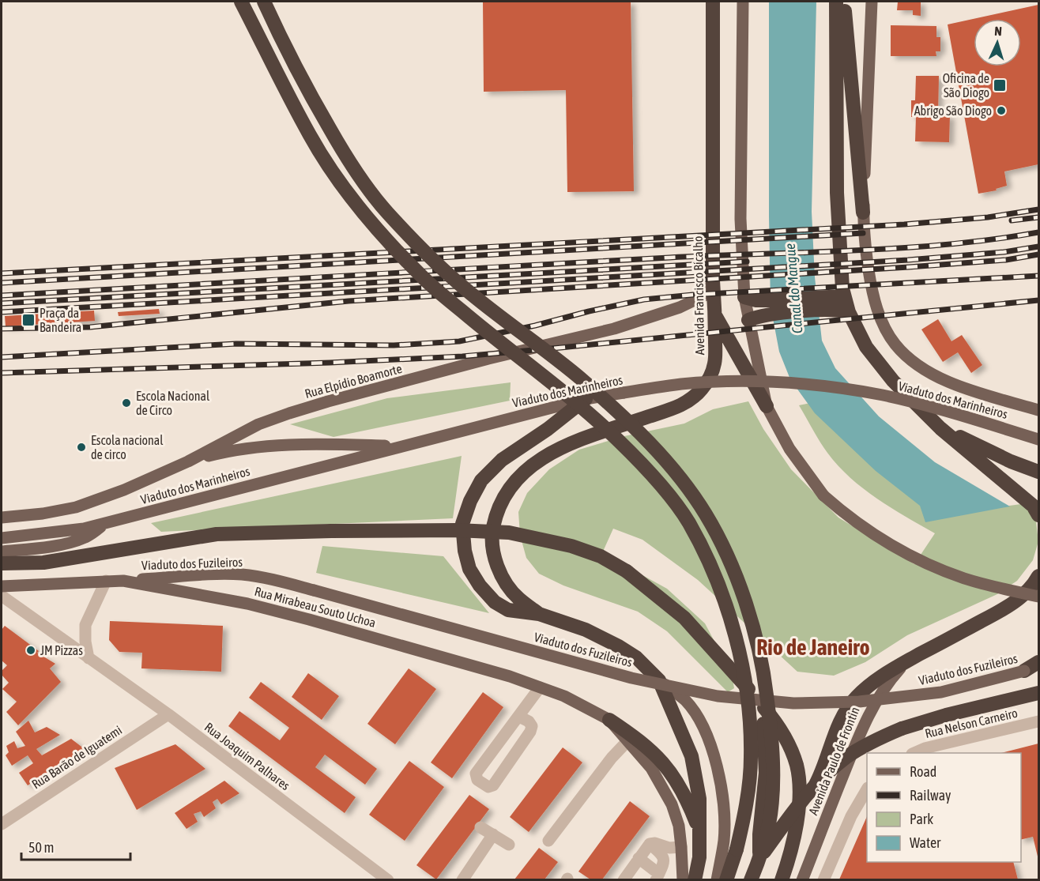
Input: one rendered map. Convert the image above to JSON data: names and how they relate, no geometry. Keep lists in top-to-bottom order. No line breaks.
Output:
{"streets":{"highway":["Avenida Francisco Bicalho"],"main road":["Rua Elpídio Boamorte","Viaduto dos Marinheiros","Viaduto dos Fuzileiros","Rua Mirabeau Souto Uchoa","Avenida Paulo de Frontin"],"street":["Rua Nelson Carneiro","Rua Joaquim Palhares","Rua Barão de Iguatemi"]},"crossings":[["Avenida Francisco Bicalho","Rua Elpídio Boamorte"],["Viaduto dos Fuzileiros","Rua Mirabeau Souto Uchoa"],["Rua Joaquim Palhares","Rua Barão de Iguatemi"]],"districts":["Rio de Janeiro"],"water":["Canal do Mangue"],"places":{"transit":["Oficina de São Diogo","Praça da Bandeira"],"other":["Abrigo São Diogo","Escola Nacional de Circo","Escola nacional de circo","JM Pizzas"]},"legend":["Road","Railway","Park","Water"],"scale_bar":"50 m","north":"top"}
